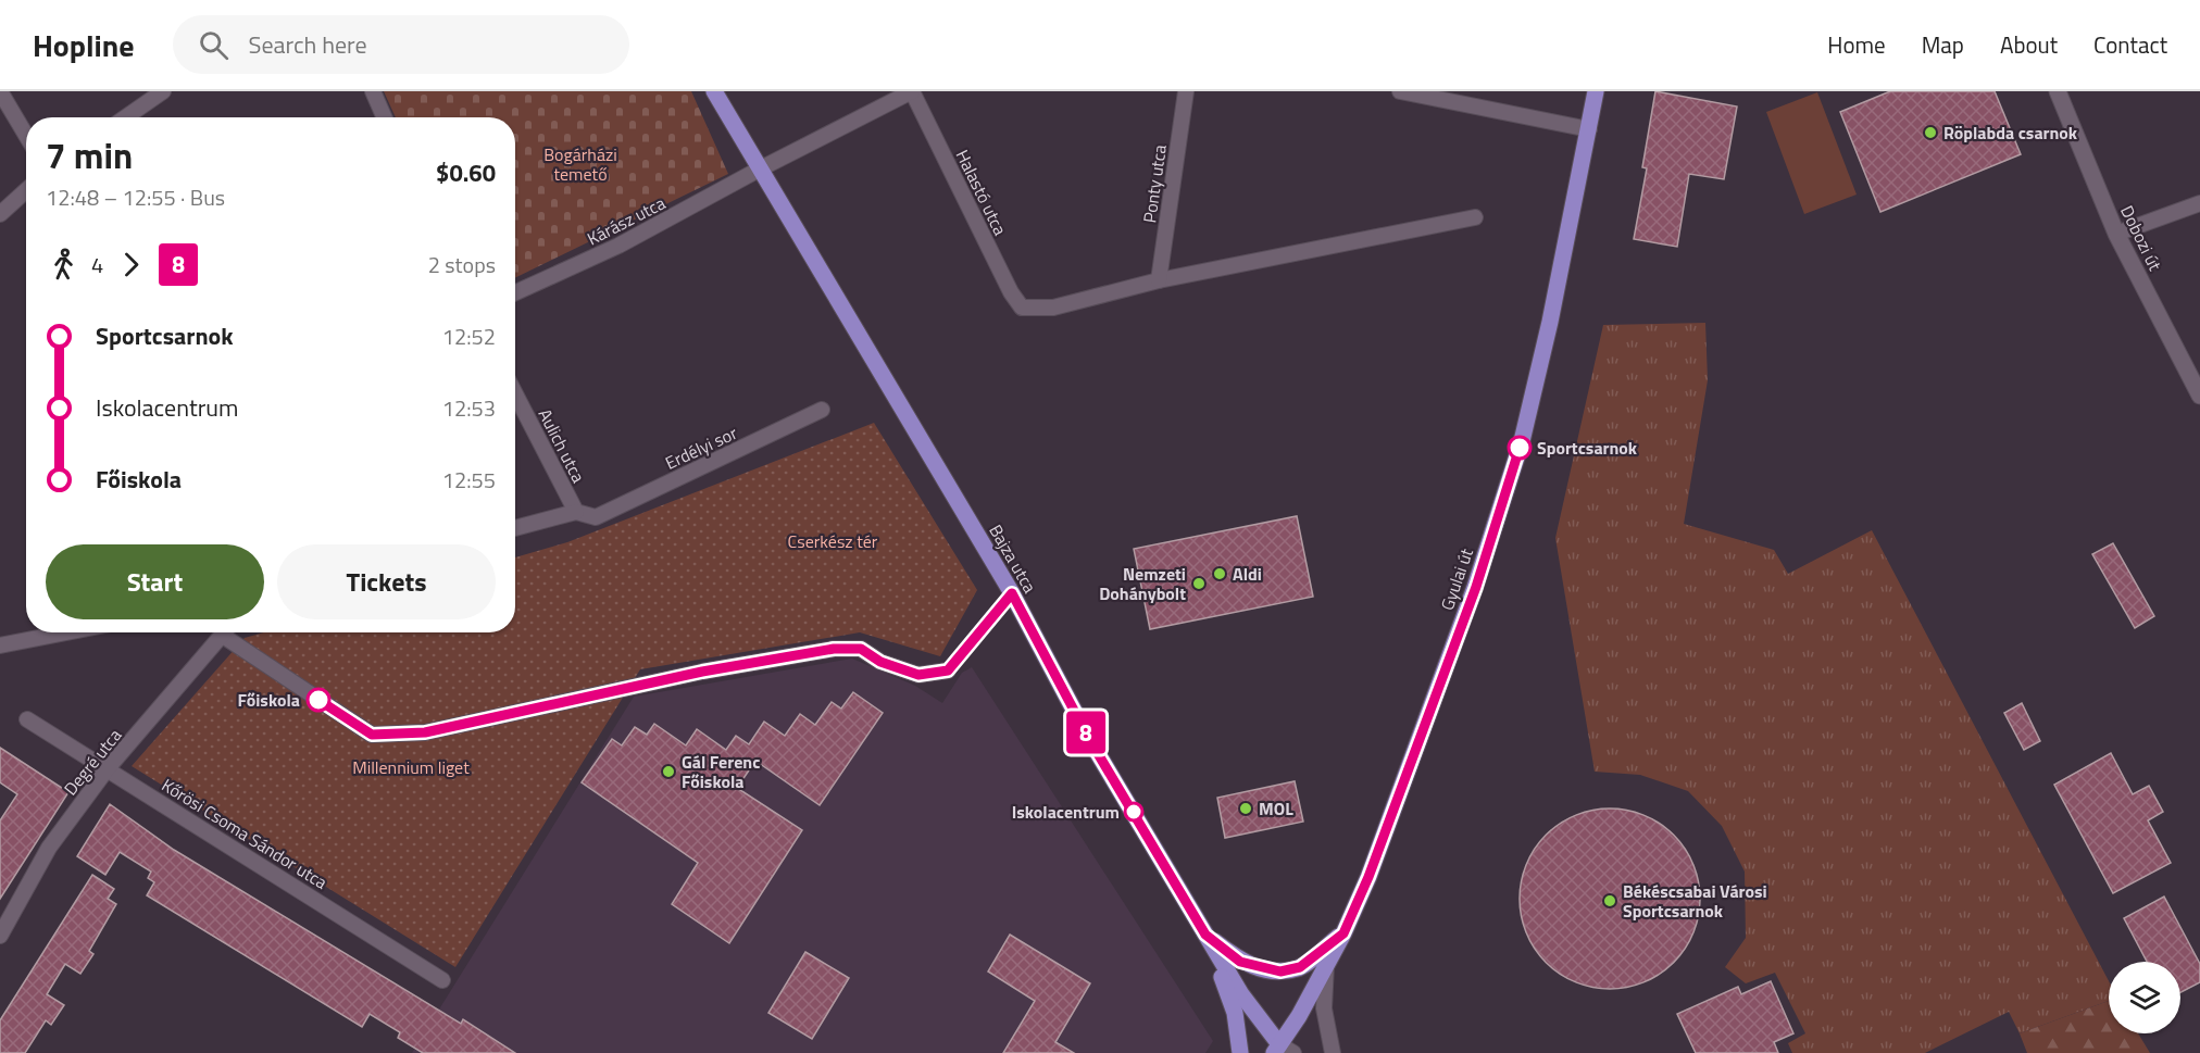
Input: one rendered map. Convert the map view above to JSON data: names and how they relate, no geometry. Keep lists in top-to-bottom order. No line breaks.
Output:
{"streets":{"main road":["Dobozi út","Bajza utca","Gyulai út"],"street":["Ponty utca","Halastó utca","Kárász utca","Aulich utca","Erdélyi sor","Degré utca","Kőrösi Csoma Sándor utca"]},"crossings":[["Ponty utca","Halastó utca"],["Halastó utca","Kárász utca"],["Kárász utca","Bajza utca"],["Aulich utca","Erdélyi sor"],["Bajza utca","Gyulai út"],["Degré utca","Kőrösi Csoma Sándor utca"]],"parks":["Bogárházi temető","Cserkész tér","Millennium liget"],"places":["Röplabda csarnok","Sportcsarnok","Aldi","Nemzeti Dohánybolt","Főiskola","Gál Ferenc Főiskola","MOL","Iskolacentrum","Békéscsabai Városi Sportcsarnok"],"lines":["bus line 8"],"page":{"header":"Hopline","search":"Search here","nav":["Home","Map","About","Contact"],"on_map":"8","heading":["7 min","12:48 – 12:55 · Bus","$0.60"],"legs":["4","8","2 stops"],"list":[{"name":"Sportcsarnok","value":"12:52"},{"name":"Iskolacentrum","value":"12:53"},{"name":"Főiskola","value":"12:55"}],"buttons":["Start","Tickets"]}}
